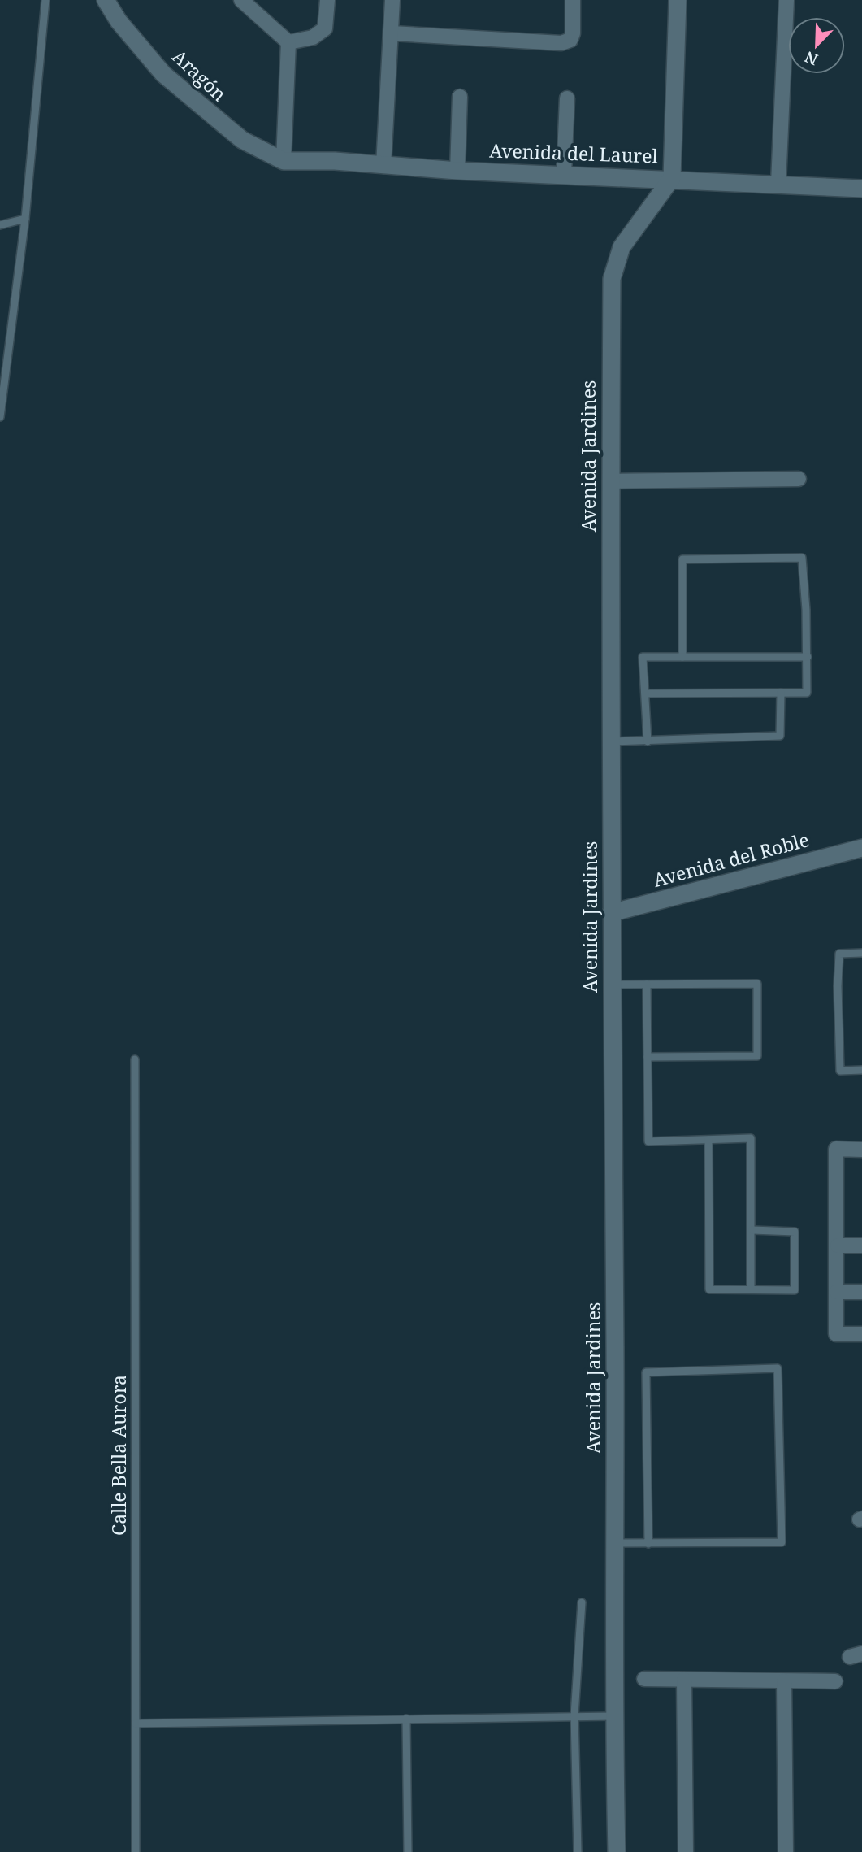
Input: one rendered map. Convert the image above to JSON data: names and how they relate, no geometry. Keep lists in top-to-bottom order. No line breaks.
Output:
{"streets":{"street":["Aragón","Avenida del Laurel","Avenida Jardines","Avenida del Roble"],"lane":["Calle Bella Aurora"]},"crossings":[["Aragón","Avenida del Laurel"],["Avenida del Laurel","Avenida Jardines"],["Avenida Jardines","Avenida del Roble"]],"north":"bottom left"}
